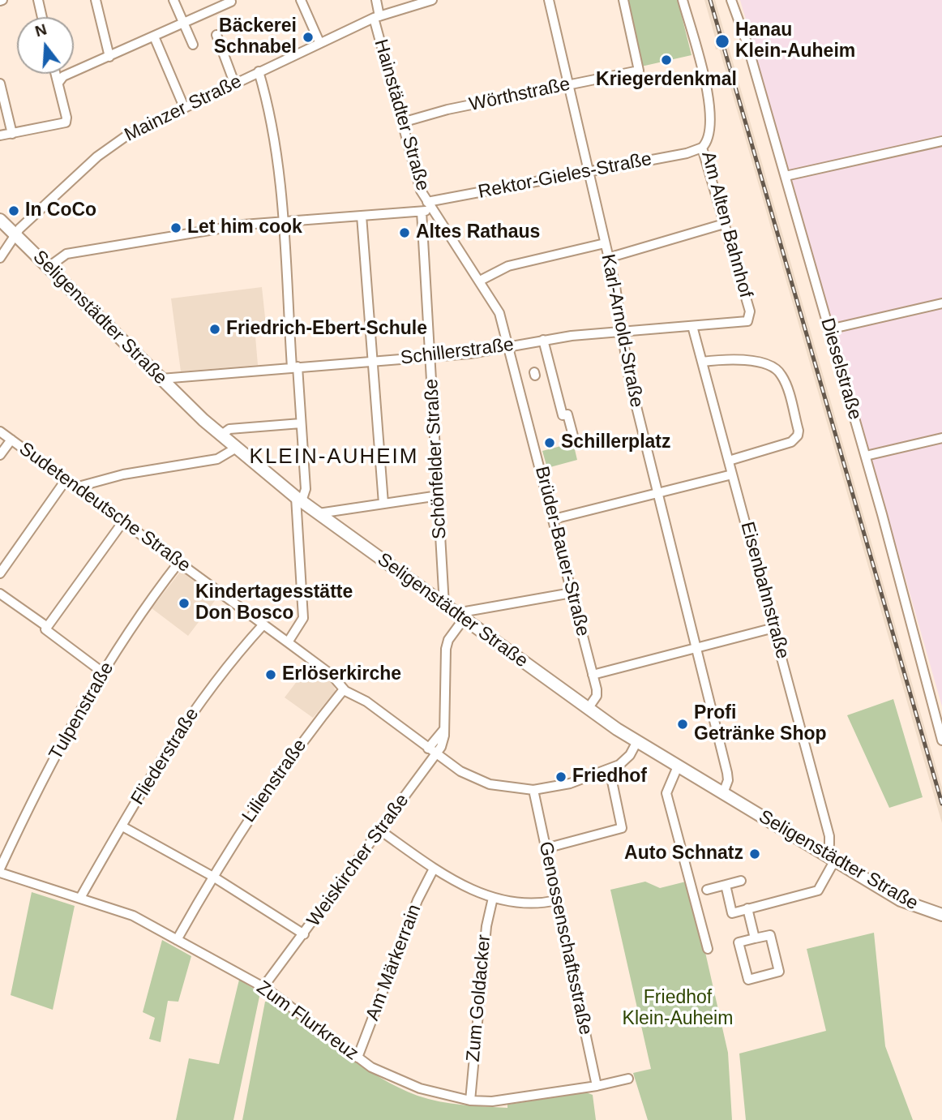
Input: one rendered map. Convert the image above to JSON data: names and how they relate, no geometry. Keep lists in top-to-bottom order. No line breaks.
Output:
{"streets":{"main road":["Seligenstädter Straße"],"street":["Wörthstraße","Mainzer Straße","Hainstädter Straße","Rektor-Gieles-Straße","Am Alten Bahnhof","Karl-Arnold-Straße","Schillerstraße","Dieselstraße","Schönfelder Straße","Sudetendeutsche Straße","Brüder-Bauer-Straße","Eisenbahnstraße","Tulpenstraße","Fliederstraße","Lilienstraße","Weiskircher Straße","Genossenschaftsstraße","Am Märkerrain","Zum Goldacker","Zum Flurkreuz"]},"crossings":[["Wörthstraße","Hainstädter Straße"],["Wörthstraße","Karl-Arnold-Straße"],["Mainzer Straße","Hainstädter Straße"],["Mainzer Straße","Seligenstädter Straße"],["Hainstädter Straße","Rektor-Gieles-Straße"],["Hainstädter Straße","Brüder-Bauer-Straße"],["Rektor-Gieles-Straße","Am Alten Bahnhof"],["Rektor-Gieles-Straße","Karl-Arnold-Straße"],["Am Alten Bahnhof","Schillerstraße"],["Seligenstädter Straße","Karl-Arnold-Straße"],["Seligenstädter Straße","Schillerstraße"],["Seligenstädter Straße","Schönfelder Straße"],["Seligenstädter Straße","Sudetendeutsche Straße"],["Seligenstädter Straße","Brüder-Bauer-Straße"],["Seligenstädter Straße","Eisenbahnstraße"],["Seligenstädter Straße","Weiskircher Straße"],["Karl-Arnold-Straße","Schillerstraße"],["Schillerstraße","Schönfelder Straße"],["Schillerstraße","Brüder-Bauer-Straße"],["Schillerstraße","Eisenbahnstraße"],["Sudetendeutsche Straße","Tulpenstraße"],["Sudetendeutsche Straße","Fliederstraße"],["Sudetendeutsche Straße","Lilienstraße"],["Sudetendeutsche Straße","Weiskircher Straße"],["Sudetendeutsche Straße","Genossenschaftsstraße"],["Fliederstraße","Zum Flurkreuz"],["Lilienstraße","Zum Flurkreuz"],["Weiskircher Straße","Zum Flurkreuz"],["Genossenschaftsstraße","Zum Flurkreuz"],["Am Märkerrain","Zum Flurkreuz"],["Zum Goldacker","Zum Flurkreuz"]],"districts":["KLEIN-AUHEIM"],"parks":["Friedhof Klein-Auheim"],"places":["Bäckerei Schnabel","Hanau Klein-Auheim","Kriegerdenkmal","In CoCo","Let him cook","Altes Rathaus","Friedrich-Ebert-Schule","Schillerplatz","Kindertagesstätte Don Bosco","Erlöserkirche","Profi Getränke Shop","Friedhof","Auto Schnatz"],"north":"top"}
